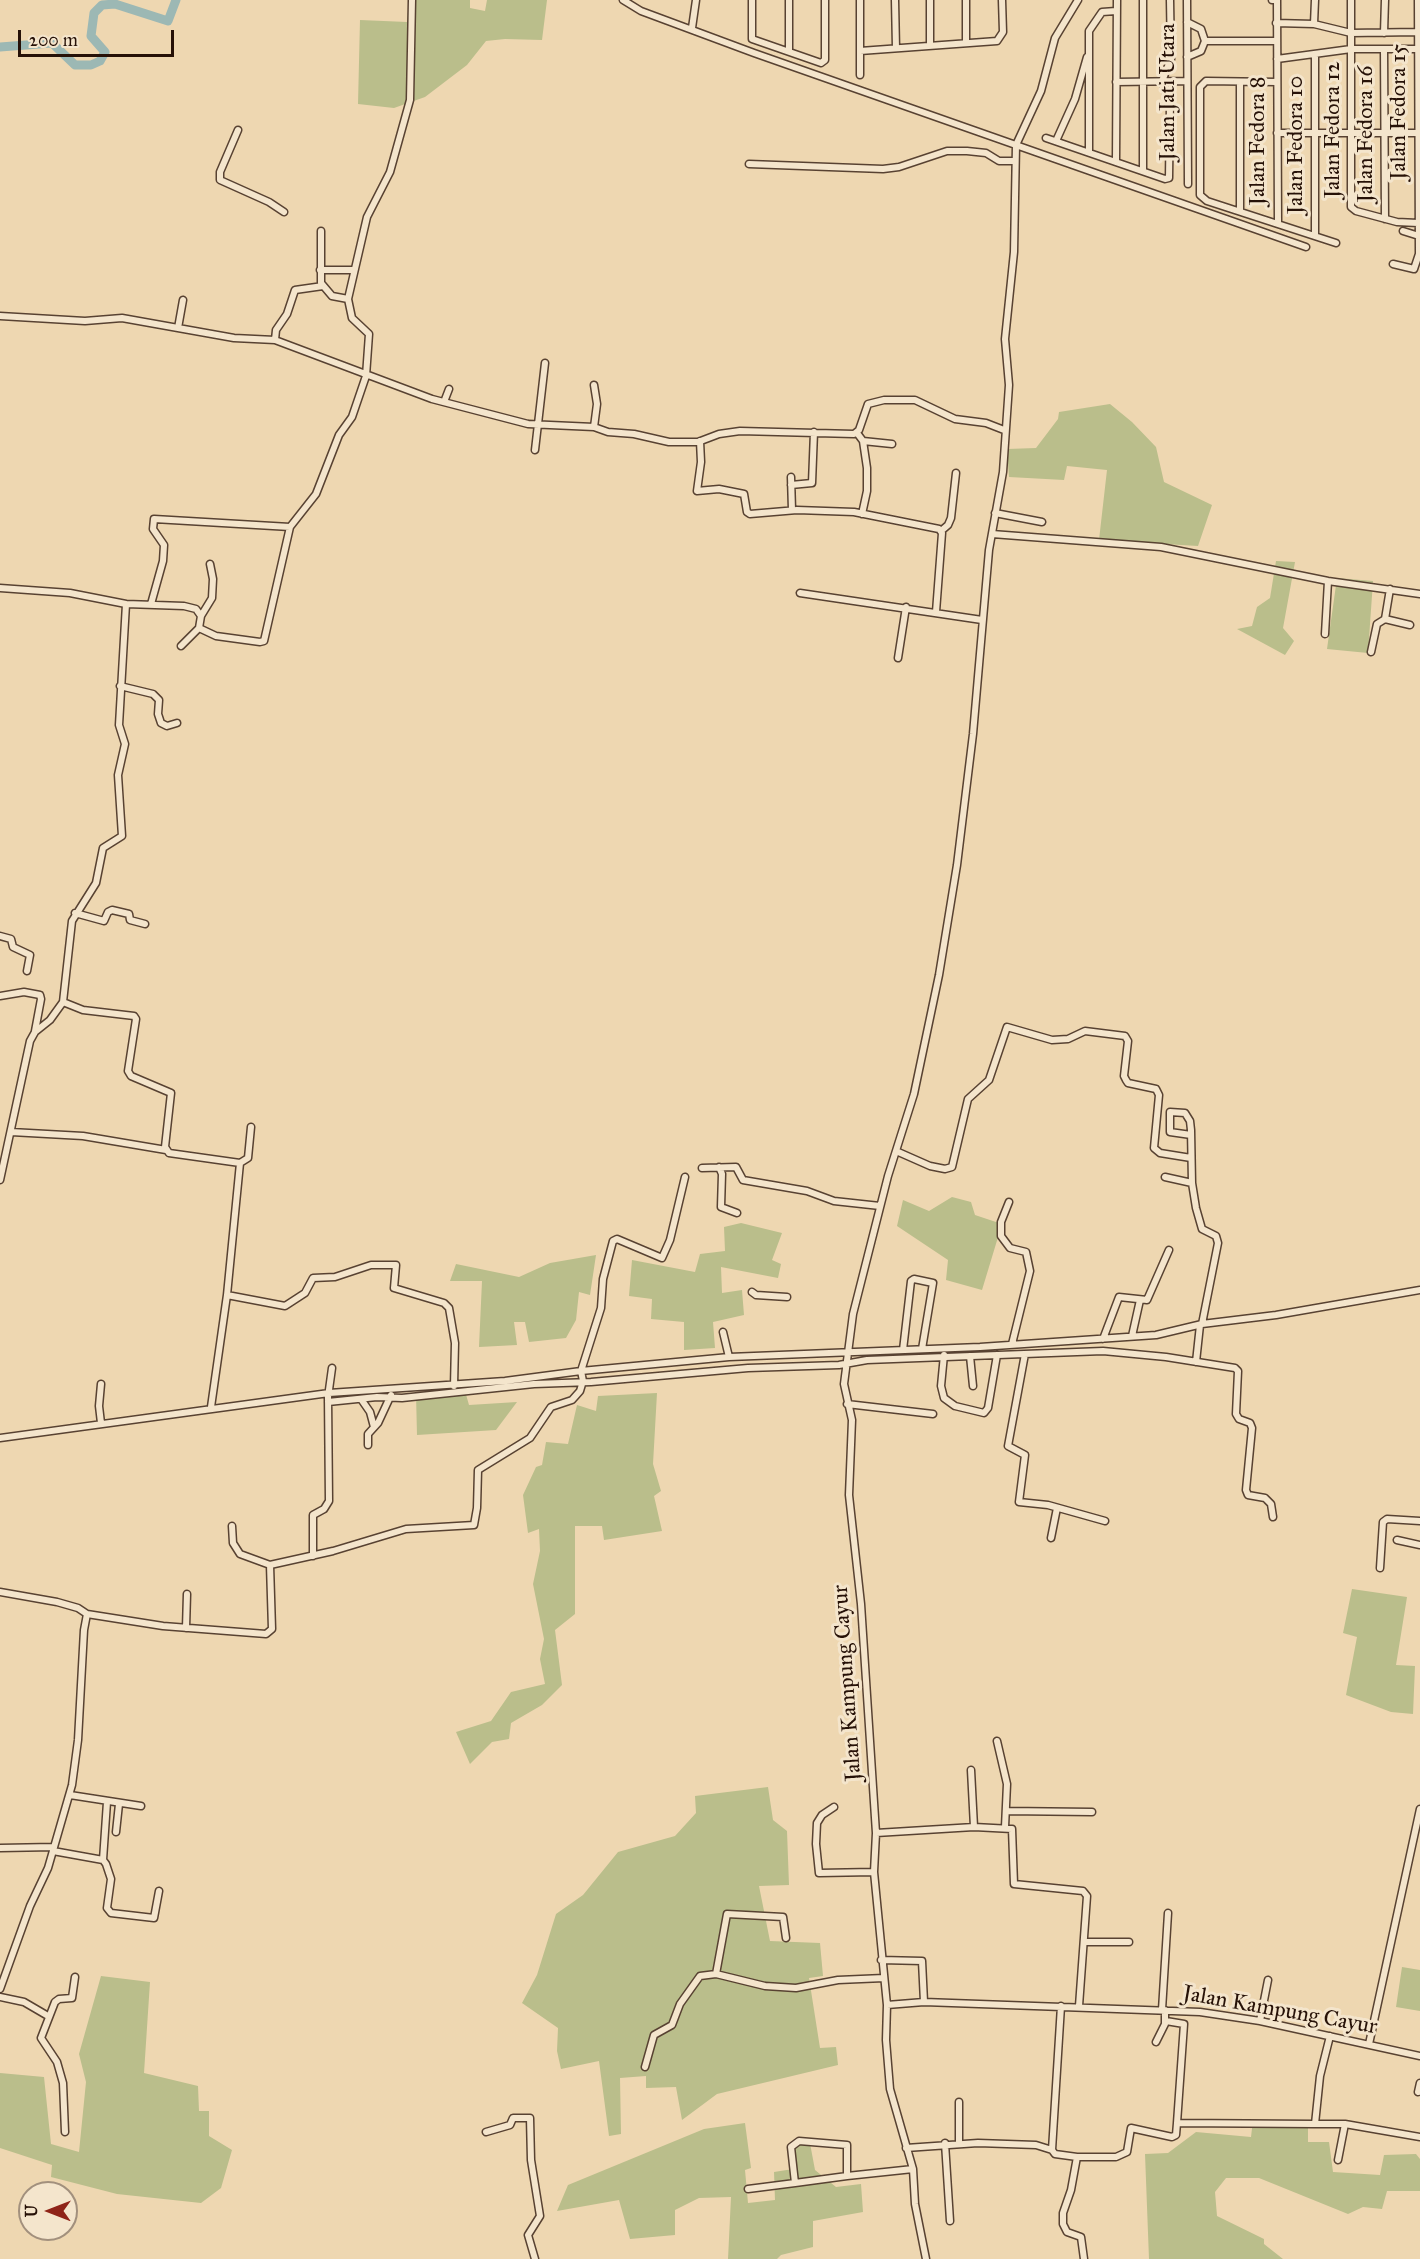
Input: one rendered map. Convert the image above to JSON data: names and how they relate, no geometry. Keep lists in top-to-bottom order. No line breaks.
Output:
{"streets":{"street":["Jalan Jati Utara","Jalan Fedora 15","Jalan Fedora 12","Jalan Fedora 16","Jalan Fedora 8","Jalan Fedora 10","Jalan Kampung Cayur"]},"crossings":[["Jalan Fedora 12","Jalan Fedora 16"]],"scale_bar":"200 m","north":"left"}
